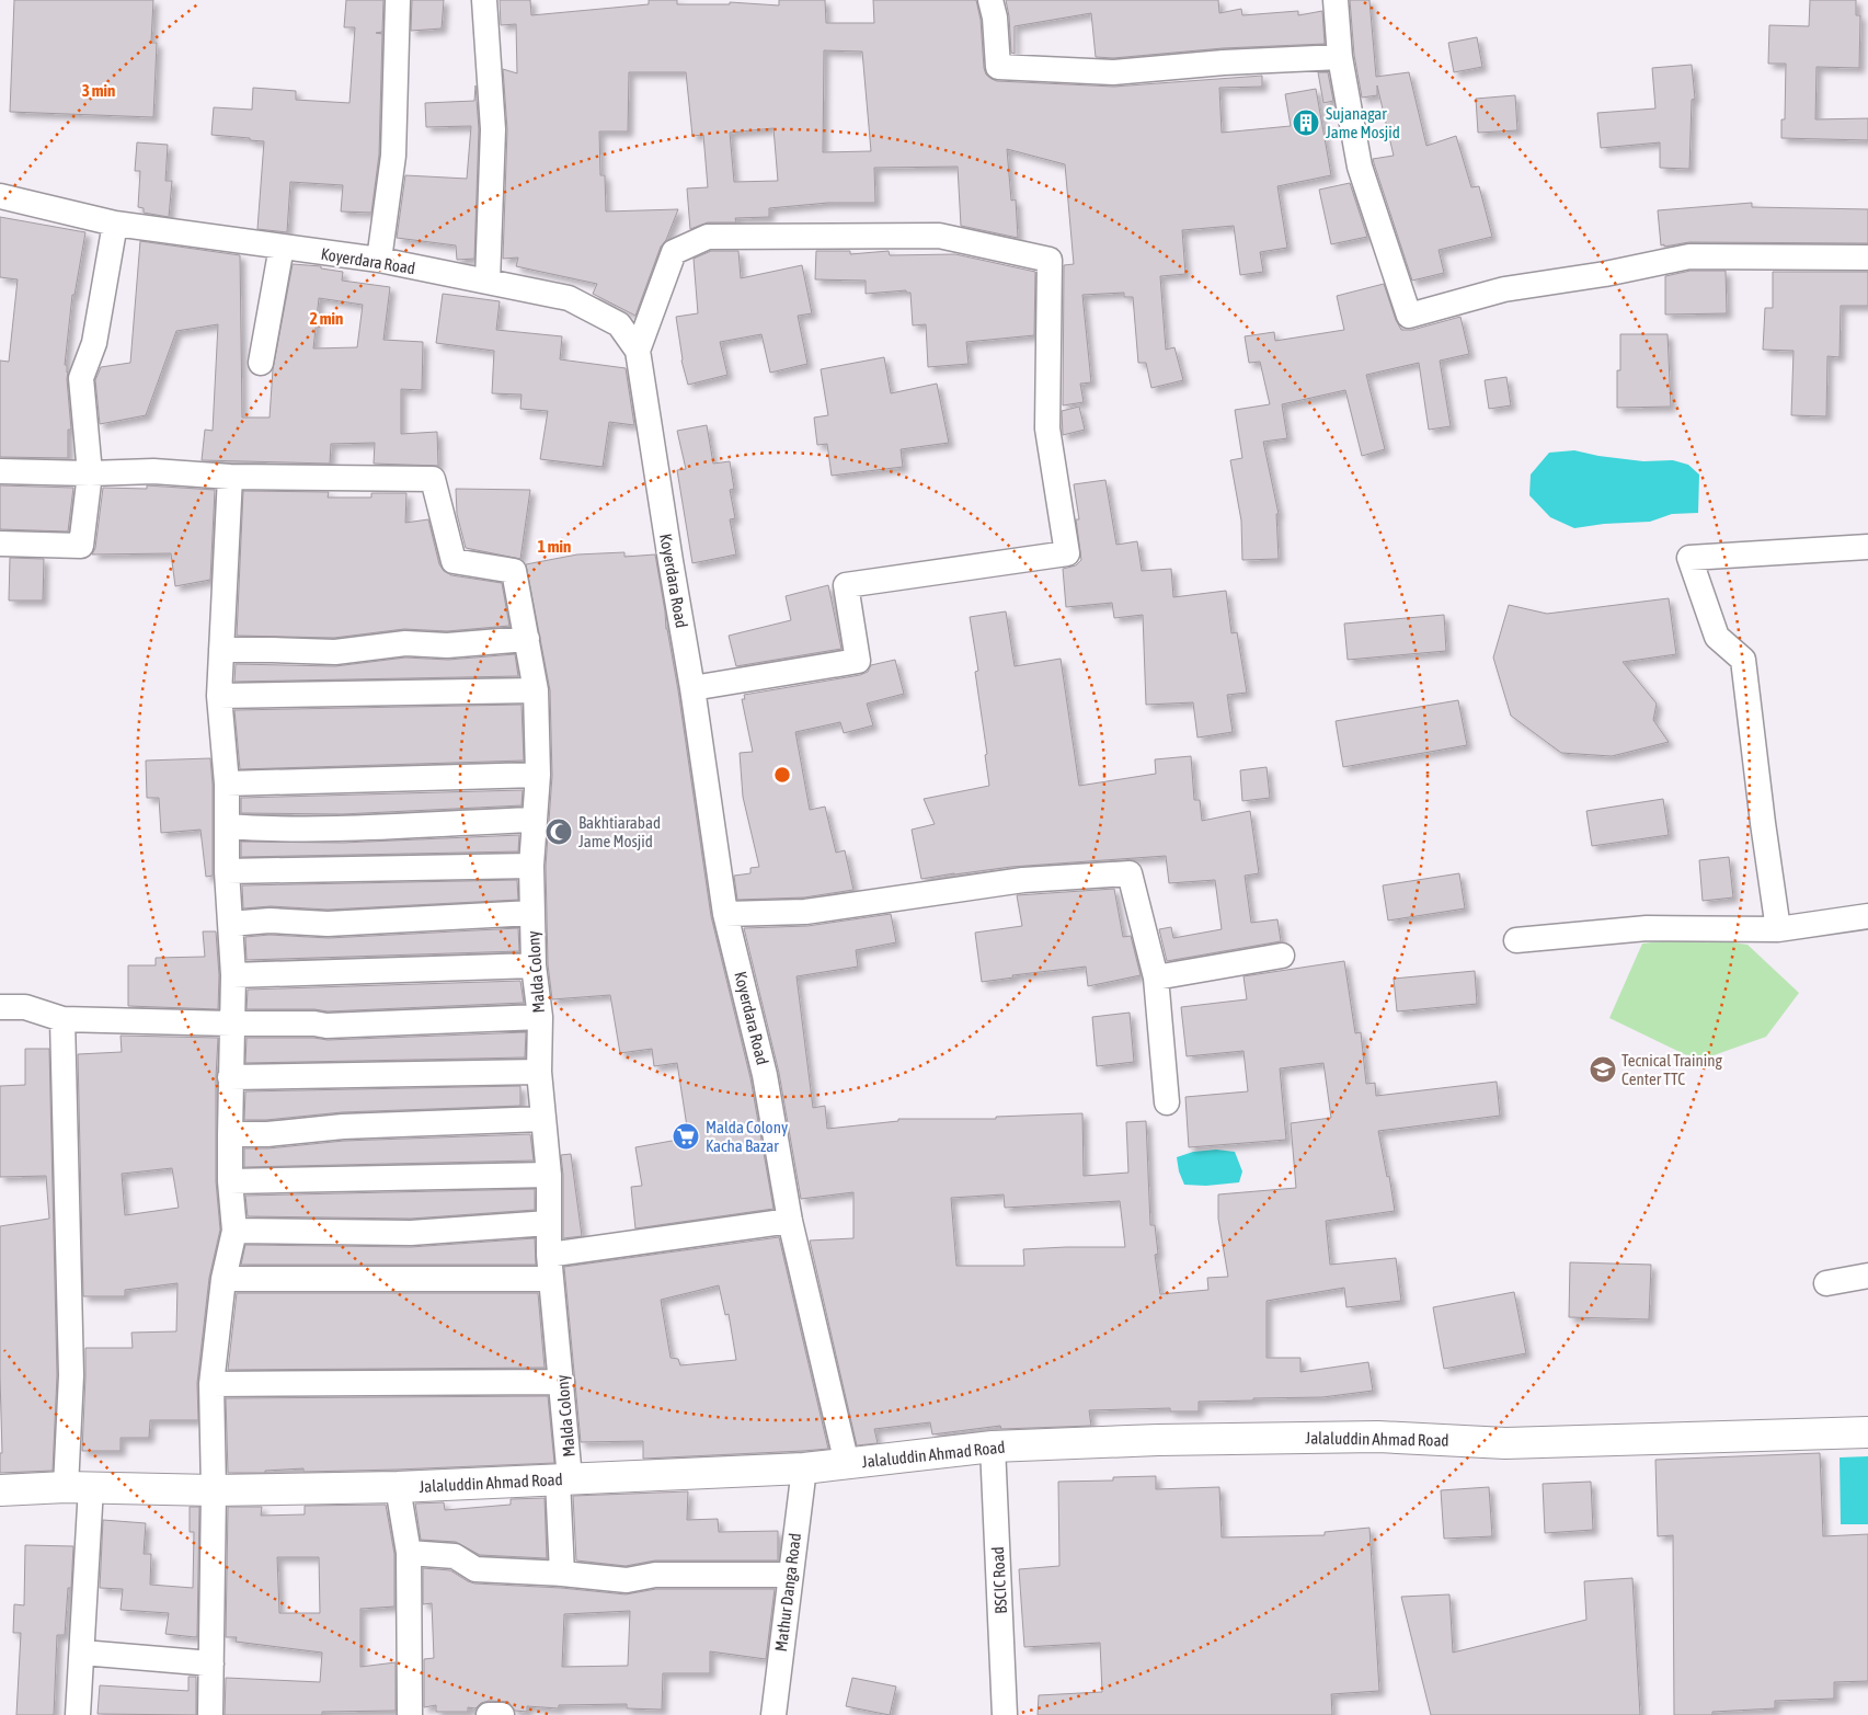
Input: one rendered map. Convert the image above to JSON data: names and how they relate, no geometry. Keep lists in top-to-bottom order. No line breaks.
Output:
{"streets":{"street":["Koyerdara Road","Malda Colony","Jalaluddin Ahmad Road","BSCIC Road","Mathur Danga Road"]},"crossings":[["Koyerdara Road","Jalaluddin Ahmad Road"],["Malda Colony","Jalaluddin Ahmad Road"],["Jalaluddin Ahmad Road","BSCIC Road"],["Jalaluddin Ahmad Road","Mathur Danga Road"]],"places":{"building":["Sujanagar Jame Mosjid"],"mosque":["Bakhtiarabad Jame Mosjid"],"school or university":["Tecnical Training Center TTC"],"supermarket":["Malda Colony Kacha Bazar"]},"rings":["3 min","2 min","1 min"]}
